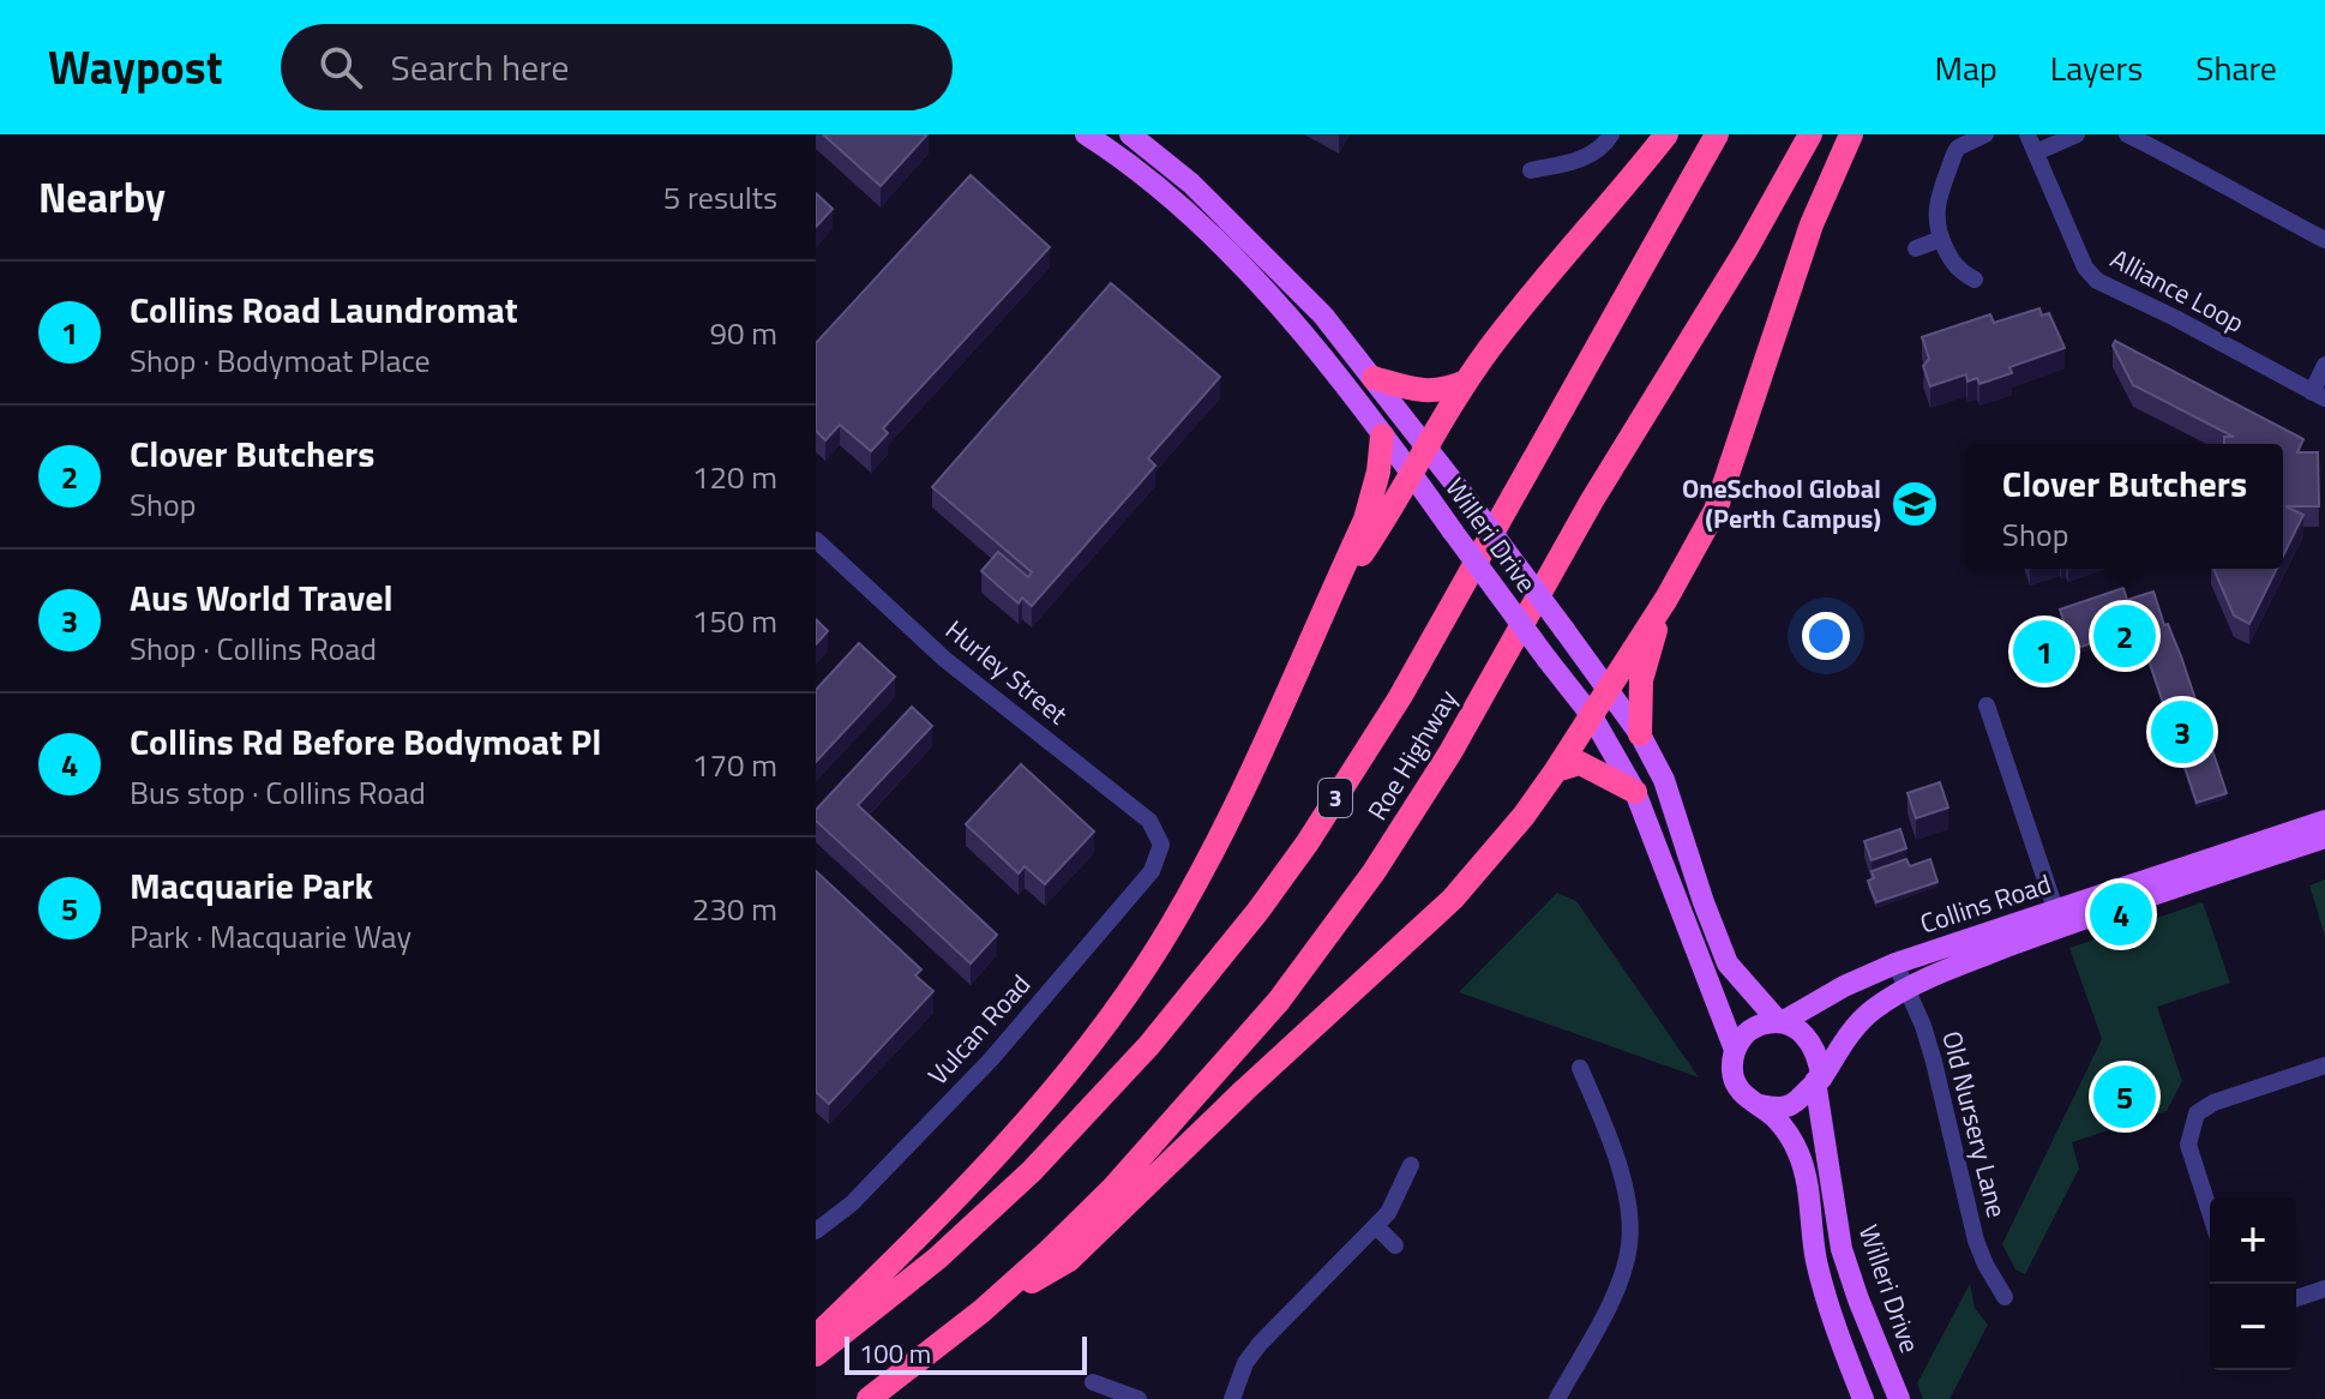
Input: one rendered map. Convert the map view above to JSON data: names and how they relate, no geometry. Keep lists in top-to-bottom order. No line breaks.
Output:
{"streets":{"highway":["Roe Highway","3"],"main road":["Willeri Drive","Collins Road"],"street":["Alliance Loop","Hurley Street","Vulcan Road","Old Nursery Lane"]},"crossings":[["Willeri Drive","Collins Road"],["Hurley Street","Vulcan Road"],["Collins Road","Old Nursery Lane"]],"places":{"school or university":["OneSchool Global (Perth Campus)"]},"scale_bar":"100 m","page":{"header":"Waypost","search":"Search here","nav":["Map","Layers","Share"],"heading":["Nearby","5 results"],"list":[{"mark":"1","name":"Collins Road Laundromat","note":"Shop · Bodymoat Place","value":"90 m"},{"mark":"2","name":"Clover Butchers","note":"Shop","value":"120 m"},{"mark":"3","name":"Aus World Travel","note":"Shop · Collins Road","value":"150 m"},{"mark":"4","name":"Collins Rd Before Bodymoat Pl","note":"Bus stop · Collins Road","value":"170 m"},{"mark":"5","name":"Macquarie Park","note":"Park · Macquarie Way","value":"230 m"}],"popup":["Clover Butchers","Shop"],"pins":["2","1","3","4","5"],"map_buttons":["+","−"],"scale":"100 m"}}
